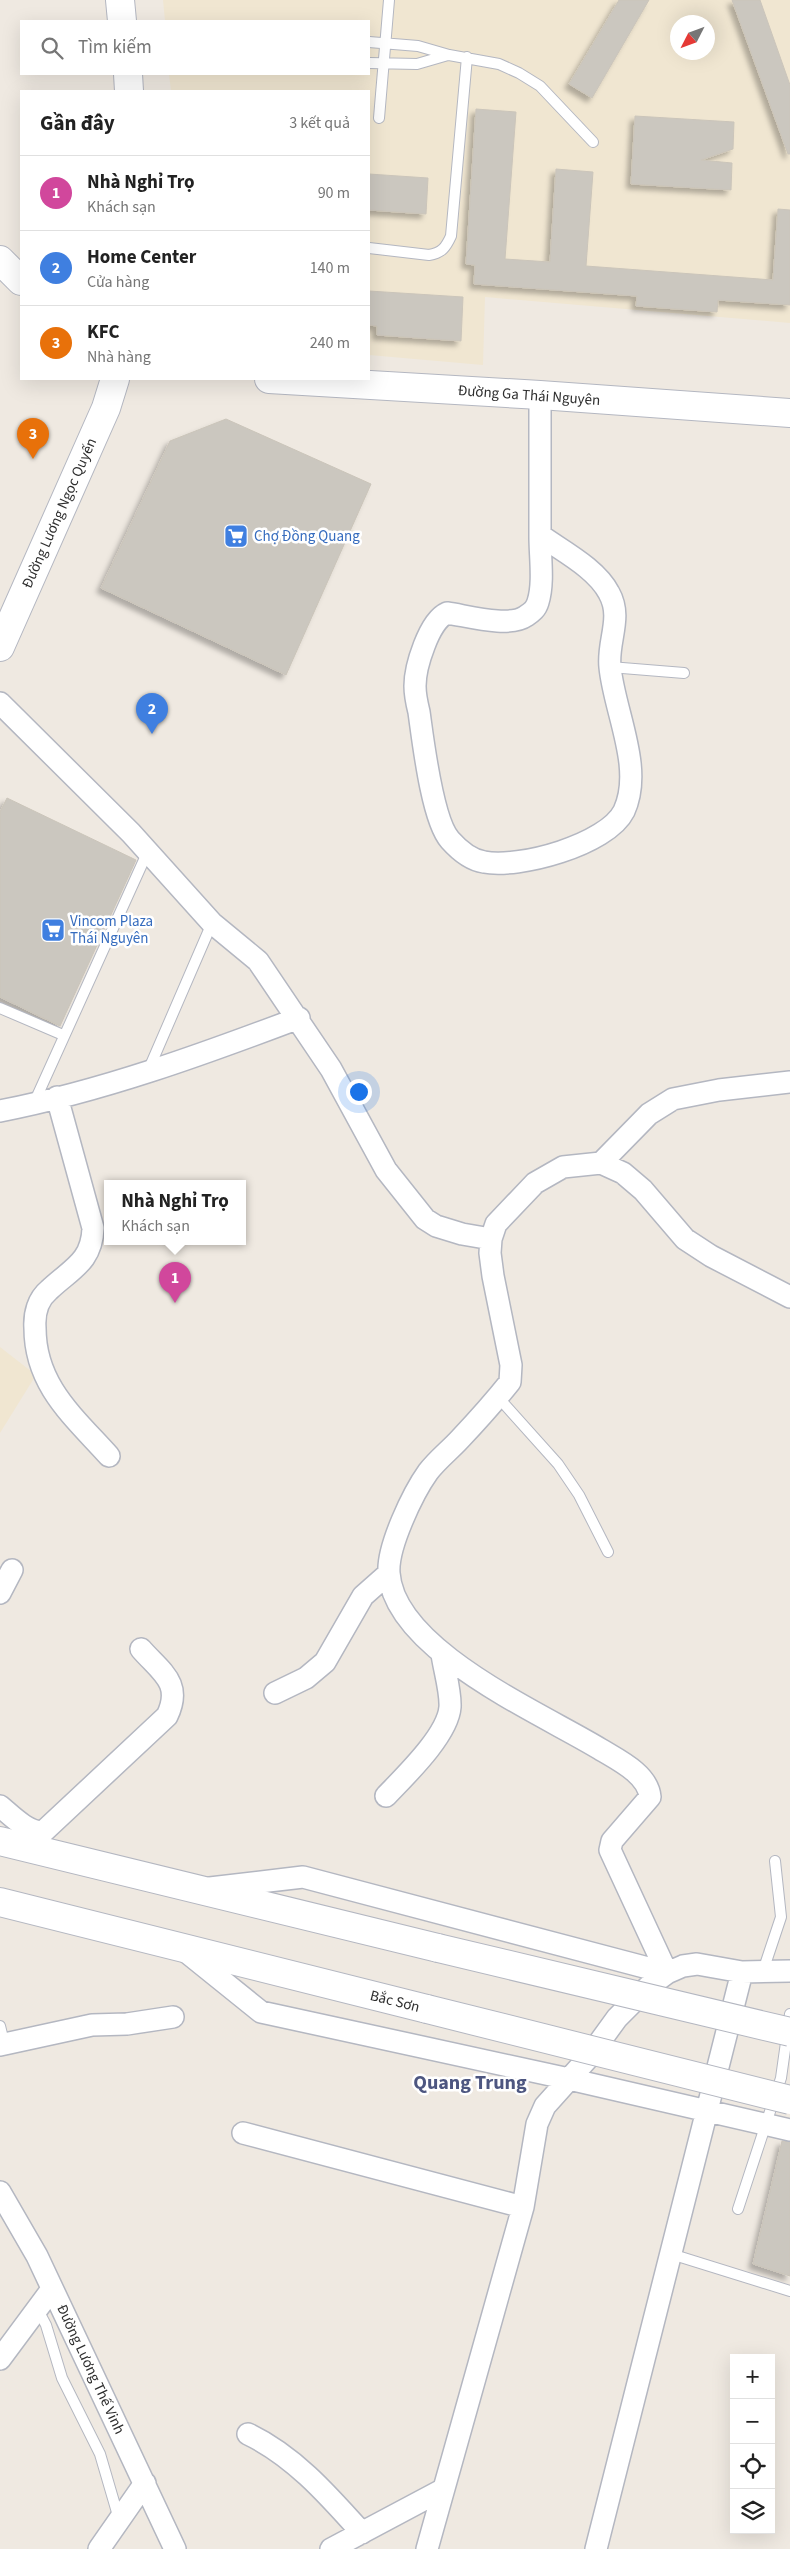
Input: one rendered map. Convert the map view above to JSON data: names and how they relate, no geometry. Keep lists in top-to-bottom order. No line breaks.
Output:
{"streets":{"main road":["Đường Ga Thái Nguyên","Đường Lương Ngọc Quyến","Bắc Sơn"],"street":["Đường Lương Thế Vinh"]},"districts":["Quang Trung"],"places":{"supermarket":["Chợ Đồng Quang","Vincom Plaza Thái Nguyên"]},"north":"bottom left","page":{"search":"Tìm kiếm","heading":["Gần đây","3 kết quả"],"list":[{"mark":"1","name":"Nhà Nghỉ Trọ","note":"Khách sạn","value":"90 m"},{"mark":"2","name":"Home Center","note":"Cửa hàng","value":"140 m"},{"mark":"3","name":"KFC","note":"Nhà hàng","value":"240 m"}],"pins":["3","2","1"],"popup":["Nhà Nghỉ Trọ","Khách sạn"],"map_buttons":["+","−"]}}
